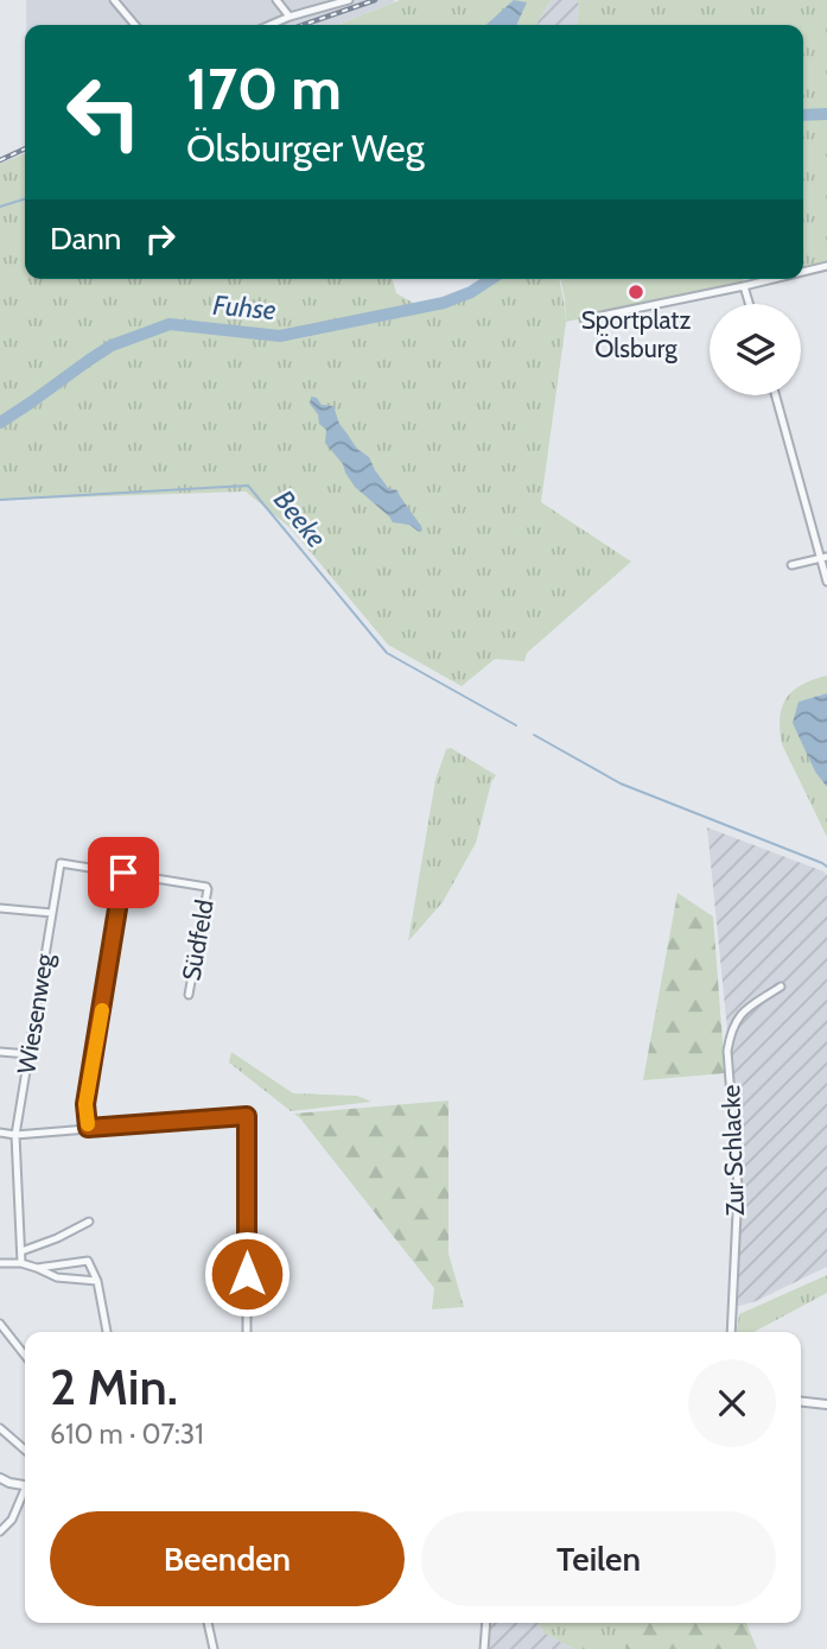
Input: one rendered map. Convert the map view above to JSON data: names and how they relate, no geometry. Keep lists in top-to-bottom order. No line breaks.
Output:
{"streets":{"street":["Südfeld","Wiesenweg","Zur Schlacke"]},"crossings":[["Südfeld","Wiesenweg"]],"water":["Fuhse","Beeke"],"places":["Sportplatz Ölsburg"],"page":{"turn":["170 m","Ölsburger Weg"],"then":"Dann","heading":["2 Min.","610 m · 07:31"],"buttons":["Beenden","Teilen"]}}
